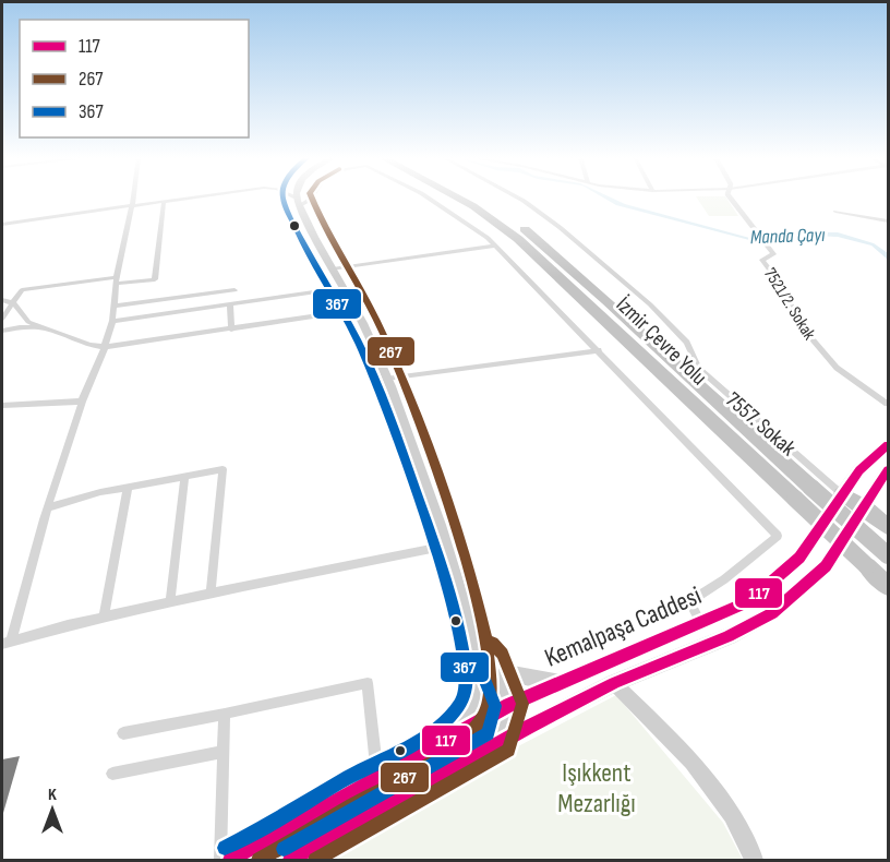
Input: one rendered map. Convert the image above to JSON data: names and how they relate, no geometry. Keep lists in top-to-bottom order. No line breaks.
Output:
{"streets":{"highway":["İzmir Çevre Yolu"],"main road":["Kemalpaşa Caddesi"],"street":["7521/2. Sokak","7557. Sokak"]},"crossings":[["7557. Sokak","Kemalpaşa Caddesi"]],"water":["Manda Çayı"],"parks":["Işıkkent Mezarlığı"],"lines":["transit line 267","transit line 367","transit line 117"],"legend":["117","267","367"],"north":"top"}
